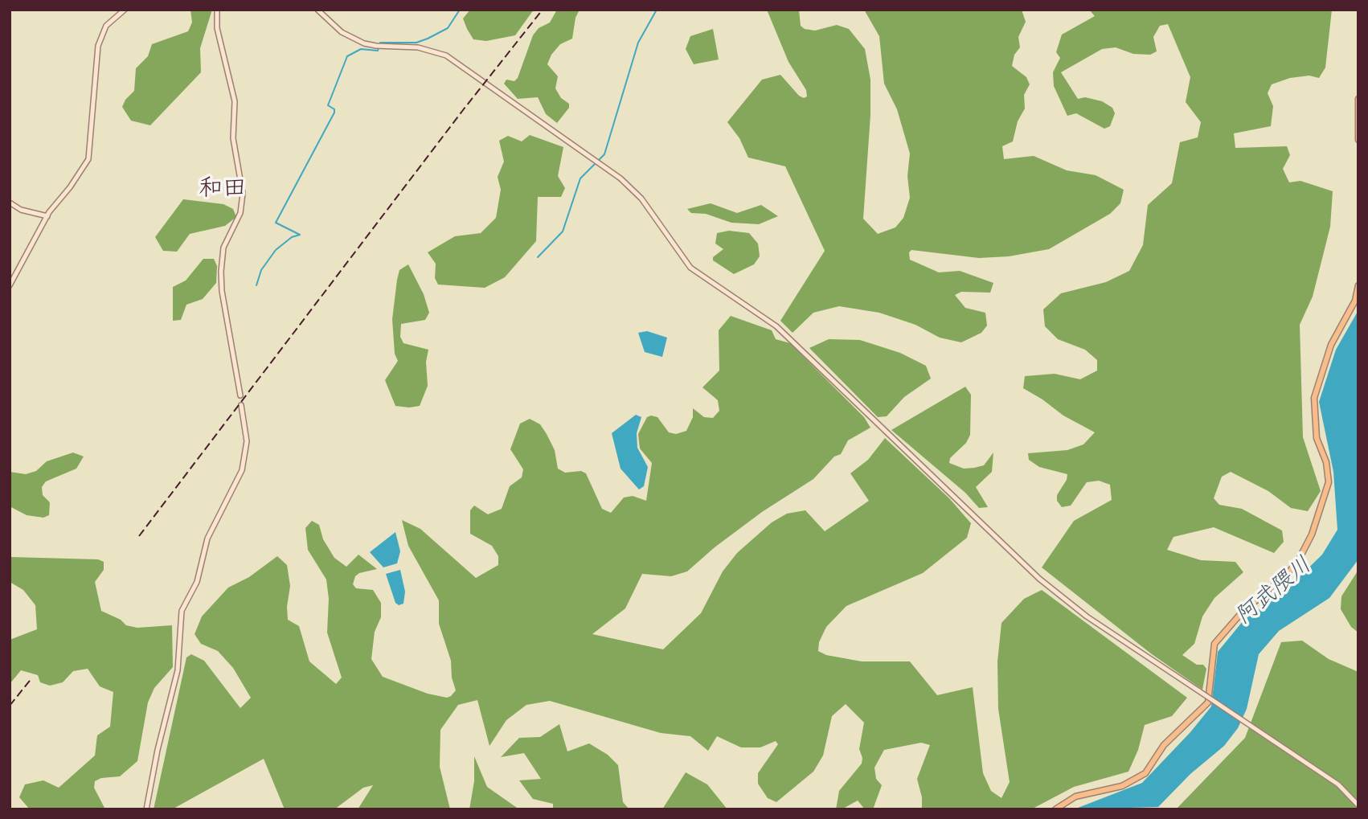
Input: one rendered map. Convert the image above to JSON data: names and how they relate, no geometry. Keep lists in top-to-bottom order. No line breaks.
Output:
{"districts":["和田"],"water":["阿武隈川"]}
